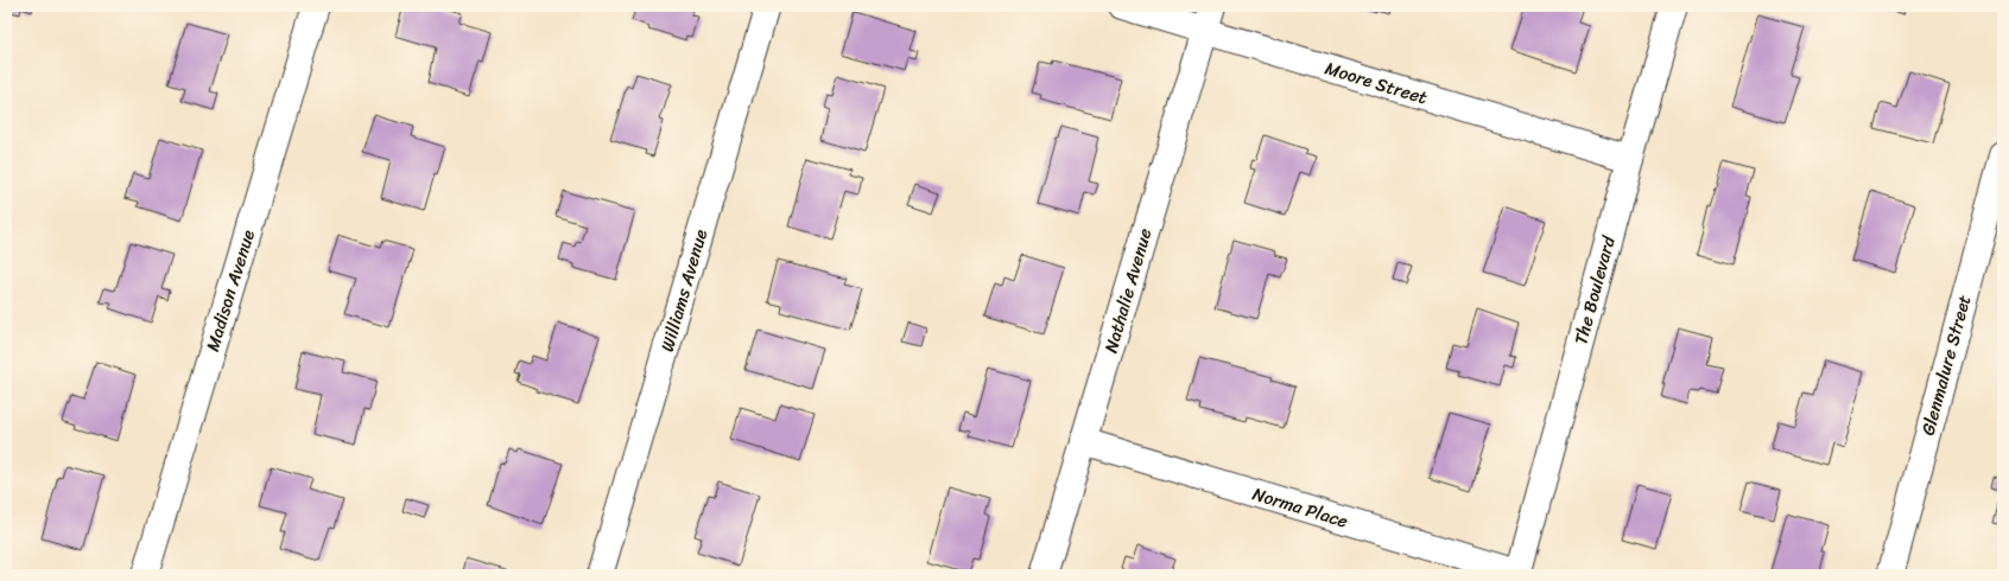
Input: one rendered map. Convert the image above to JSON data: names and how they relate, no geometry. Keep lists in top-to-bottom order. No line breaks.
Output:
{"streets":{"street":["Moore Street","Madison Avenue","Williams Avenue","Nathalie Avenue","The Boulevard","Glenmalure Street","Norma Place"]},"crossings":[["Moore Street","Nathalie Avenue"],["Moore Street","The Boulevard"],["Nathalie Avenue","Norma Place"],["The Boulevard","Norma Place"]]}
